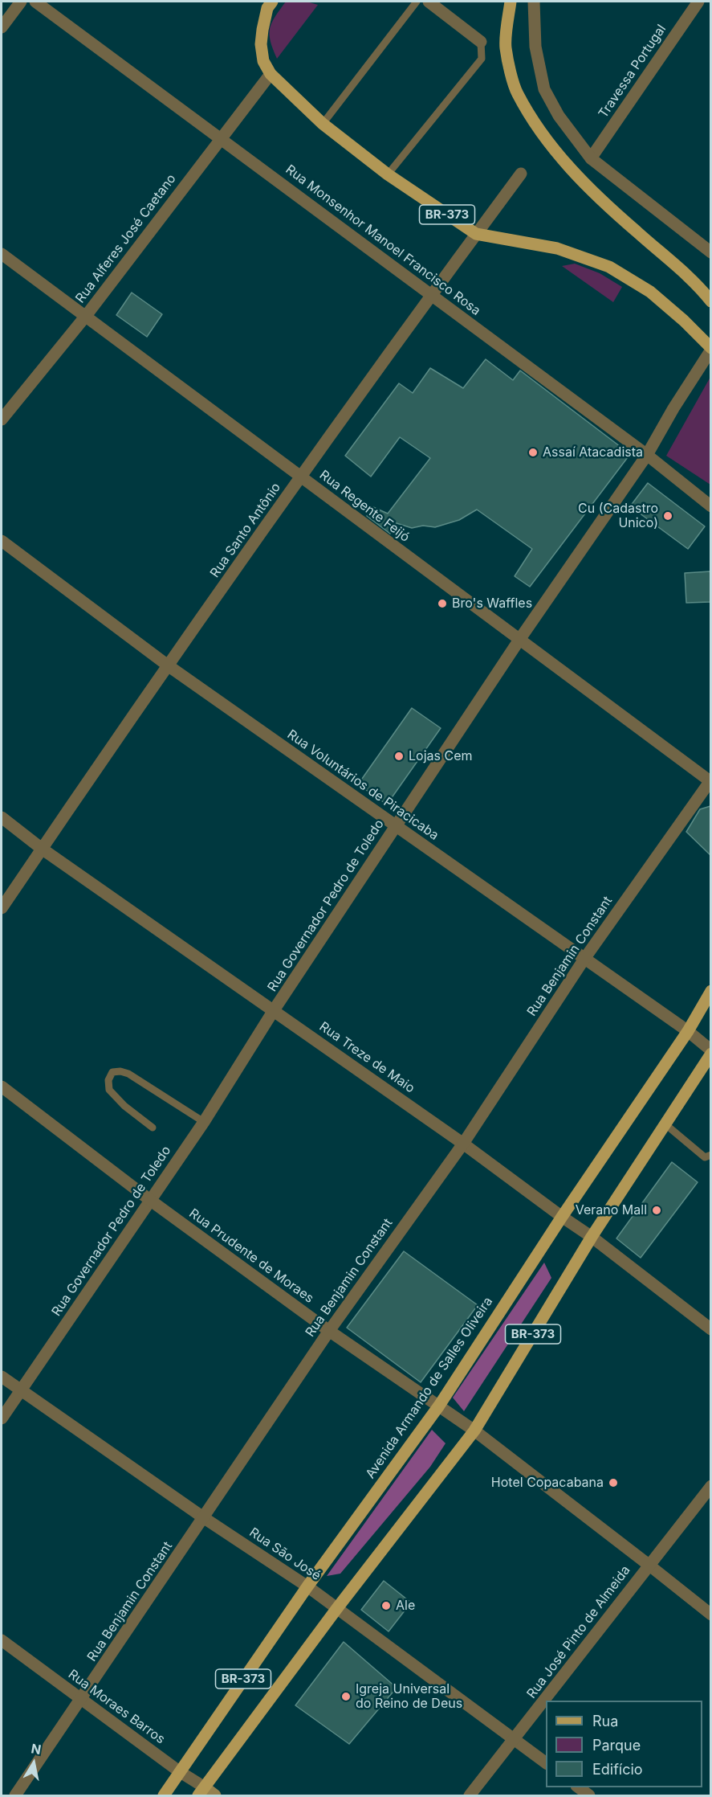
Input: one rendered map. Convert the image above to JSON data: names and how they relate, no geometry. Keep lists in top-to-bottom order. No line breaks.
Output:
{"streets":{"main road":["BR-373","Avenida Armando de Salles Oliveira","Rua Moraes Barros"],"street":["Travessa Portugal","Rua Alferes José Caetano","Rua Monsenhor Manoel Francisco Rosa","Rua Regente Feijó","Rua Santo Antônio","Rua Voluntários de Piracicaba","Rua Governador Pedro de Toledo","Rua Benjamin Constant","Rua Treze de Maio","Rua Prudente de Moraes","Rua São José","Rua José Pinto de Almeida"]},"crossings":[["BR-373","Rua Alferes José Caetano"],["BR-373","Rua Santo Antônio"],["BR-373","Rua Voluntários de Piracicaba"],["BR-373","Rua Governador Pedro de Toledo"],["BR-373","Rua Treze de Maio"],["BR-373","Rua Prudente de Moraes"],["BR-373","Rua São José"],["BR-373","Rua Moraes Barros"],["Rua Alferes José Caetano","Rua Monsenhor Manoel Francisco Rosa"],["Rua Alferes José Caetano","Rua Regente Feijó"],["Rua Monsenhor Manoel Francisco Rosa","Rua Santo Antônio"],["Rua Monsenhor Manoel Francisco Rosa","Rua Governador Pedro de Toledo"],["Rua Regente Feijó","Rua Santo Antônio"],["Rua Regente Feijó","Rua Governador Pedro de Toledo"],["Rua Regente Feijó","Rua Benjamin Constant"],["Rua Santo Antônio","Rua Voluntários de Piracicaba"],["Rua Santo Antônio","Rua Treze de Maio"],["Rua Voluntários de Piracicaba","Rua Governador Pedro de Toledo"],["Rua Voluntários de Piracicaba","Rua Benjamin Constant"],["Rua Voluntários de Piracicaba","Avenida Armando de Salles Oliveira"],["Rua Governador Pedro de Toledo","Rua Treze de Maio"],["Rua Governador Pedro de Toledo","Rua Prudente de Moraes"],["Rua Governador Pedro de Toledo","Rua São José"],["Rua Benjamin Constant","Rua Treze de Maio"],["Rua Benjamin Constant","Rua Prudente de Moraes"],["Rua Benjamin Constant","Rua São José"],["Rua Benjamin Constant","Rua Moraes Barros"],["Rua Treze de Maio","Avenida Armando de Salles Oliveira"],["Rua Prudente de Moraes","Avenida Armando de Salles Oliveira"],["Rua Prudente de Moraes","Rua José Pinto de Almeida"],["Avenida Armando de Salles Oliveira","Rua São José"],["Avenida Armando de Salles Oliveira","Rua Moraes Barros"],["Rua São José","Rua José Pinto de Almeida"]],"places":["Assaí Atacadista","Cu (Cadastro Unico)","Bro's Waffles","Lojas Cem","Verano Mall","Hotel Copacabana","Ale","Igreja Universal do Reino de Deus"],"legend":["Rua","Parque","Edifício"],"north":"top"}
